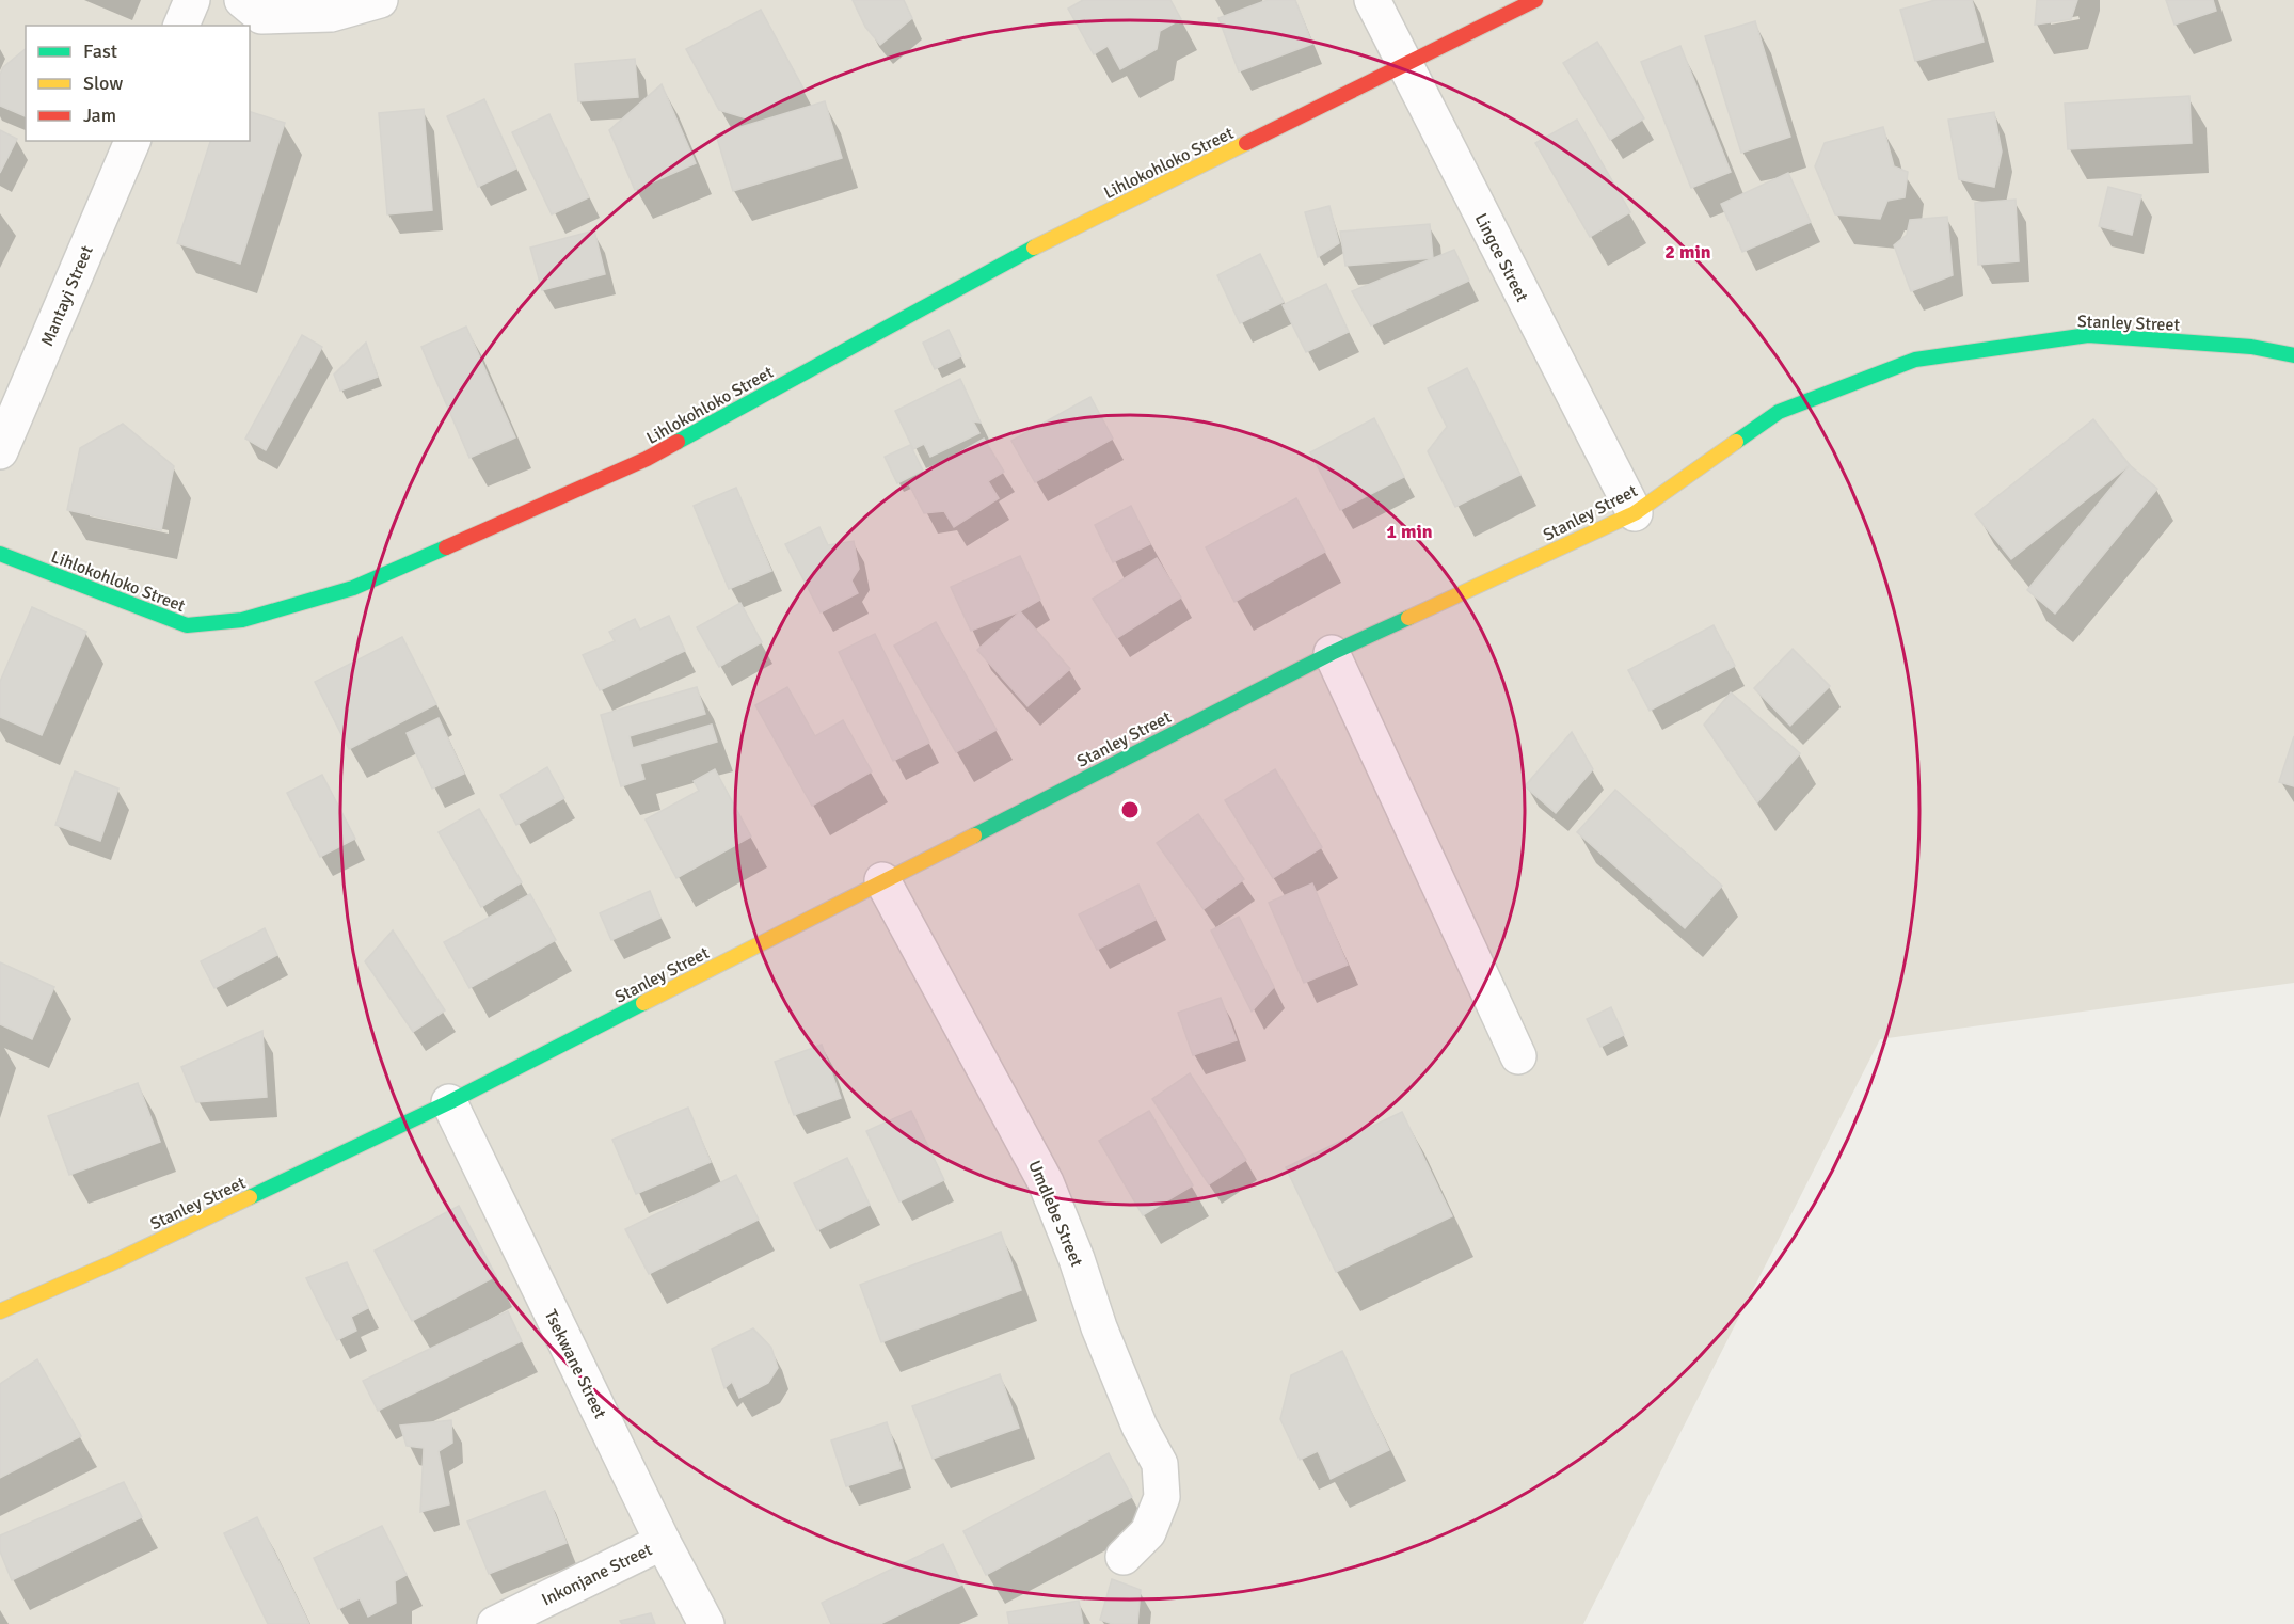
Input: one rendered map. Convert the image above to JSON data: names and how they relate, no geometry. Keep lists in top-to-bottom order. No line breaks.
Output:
{"streets":{"street":["Lihlokohloko Street","Lingce Street","Mantayi Street","Stanley Street","Umdlebe Street","Tsekwane Street","Inkonjane Street"]},"crossings":[["Lihlokohloko Street","Lingce Street"],["Lingce Street","Stanley Street"],["Stanley Street","Umdlebe Street"],["Stanley Street","Tsekwane Street"],["Tsekwane Street","Inkonjane Street"]],"legend":["Fast","Slow","Jam"],"rings":["2 min","1 min"]}
